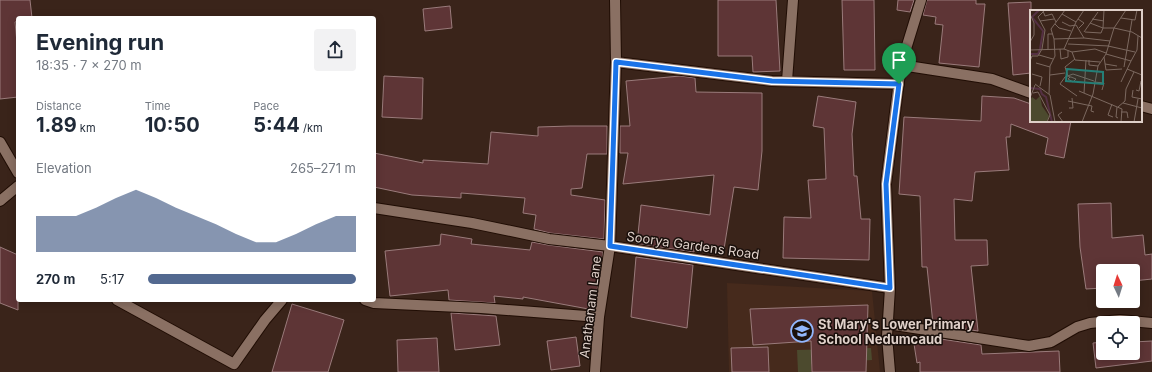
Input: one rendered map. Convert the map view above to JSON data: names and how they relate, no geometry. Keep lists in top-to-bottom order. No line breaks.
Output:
{"streets":{"street":["Soorya Gardens Road","Anathanam Lane"]},"crossings":[["Soorya Gardens Road","Anathanam Lane"]],"places":{"school or university":["St Mary's Lower Primary School Nedumcaud"]},"north":"top","page":{"heading":["Evening run","18:35 · 7 × 270 m"],"stats":[["Distance","1.89 km"],["Time","10:50"],["Pace","5:44 /km"]],"chart":["Elevation","265–271 m"],"list":[{"name":"270 m","note":"5:17"}]}}
